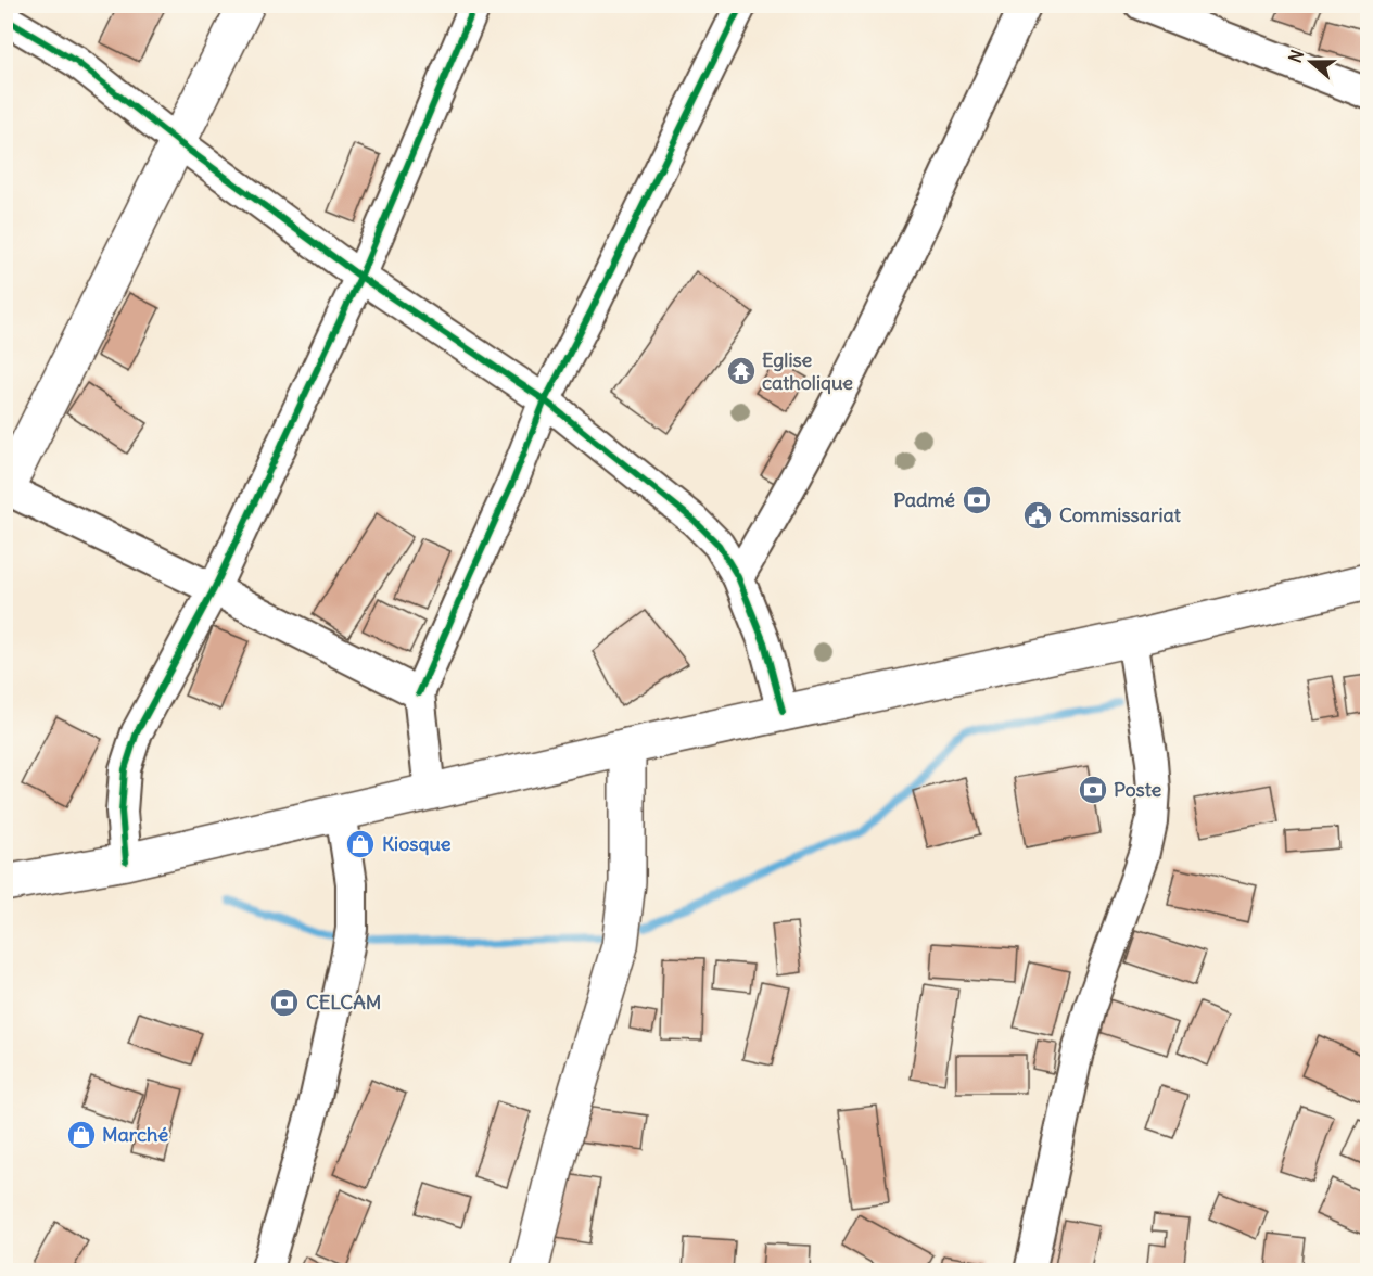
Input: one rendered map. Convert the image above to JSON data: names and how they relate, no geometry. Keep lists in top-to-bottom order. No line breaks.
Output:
{"places":{"temple":["Eglise catholique"],"bank":["Padmé","Poste","CELCAM"],"public building":["Commissariat"],"shop":["Kiosque","Marché"]},"north":"left"}
